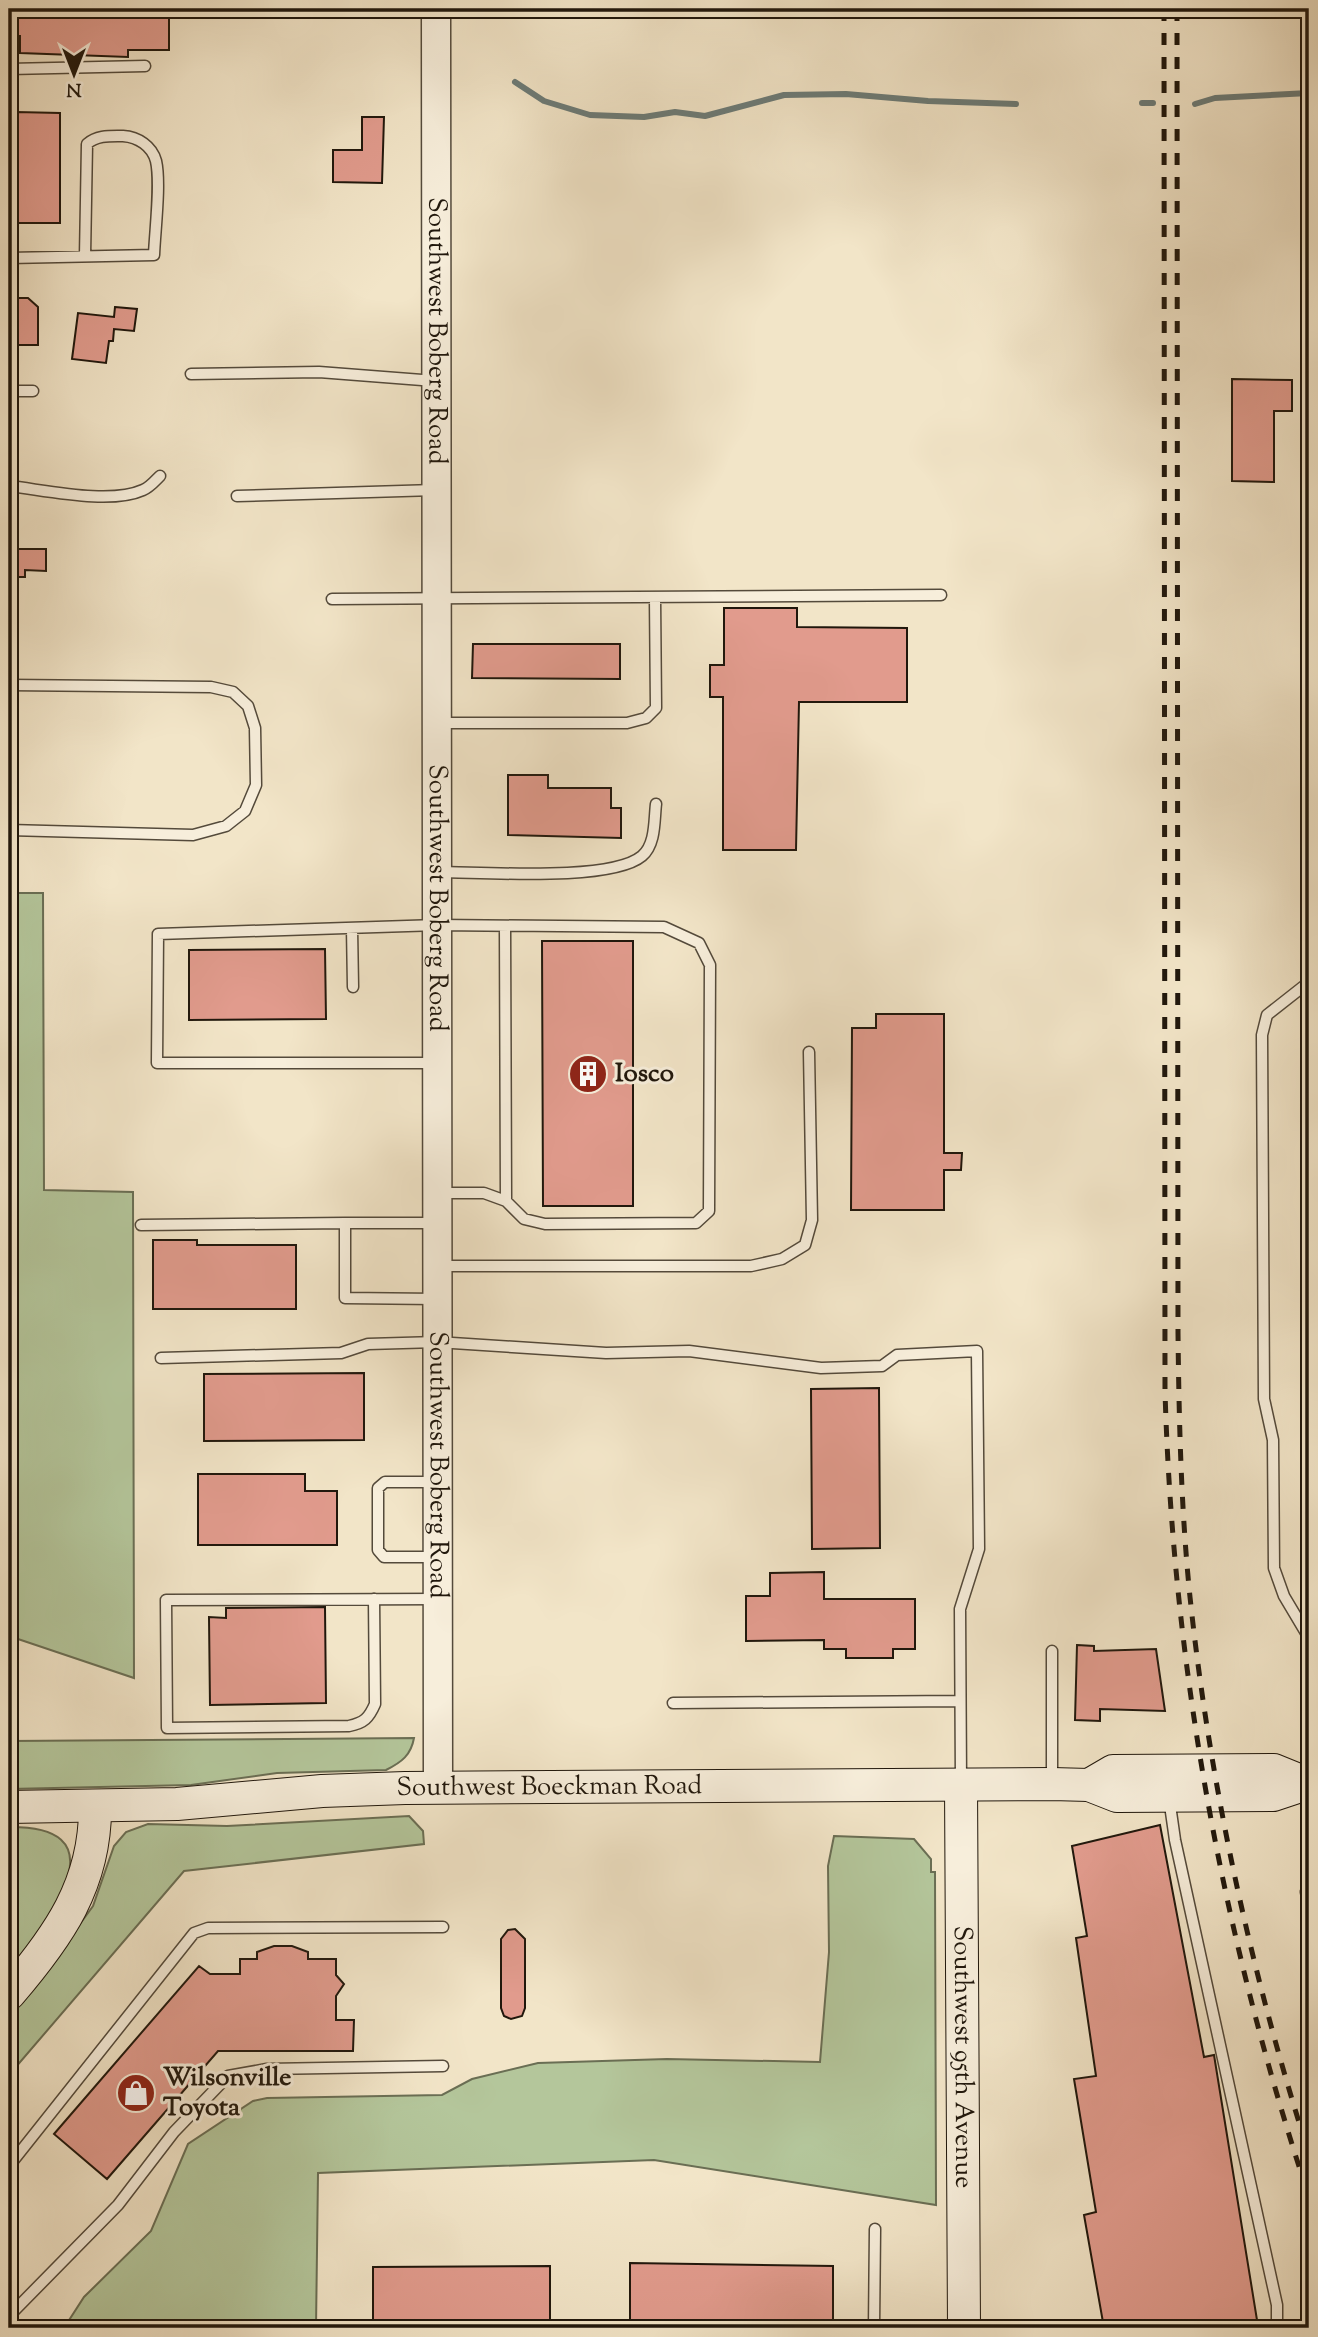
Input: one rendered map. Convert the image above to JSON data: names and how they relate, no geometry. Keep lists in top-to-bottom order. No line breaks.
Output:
{"streets":{"main road":["Southwest Boeckman Road","Southwest 95th Avenue"],"street":["Southwest Boberg Road"]},"crossings":[["Southwest Boberg Road","Southwest Boeckman Road"],["Southwest Boeckman Road","Southwest 95th Avenue"]],"places":{"building":["Iosco"],"shop":["Wilsonville Toyota"]},"north":"bottom"}
